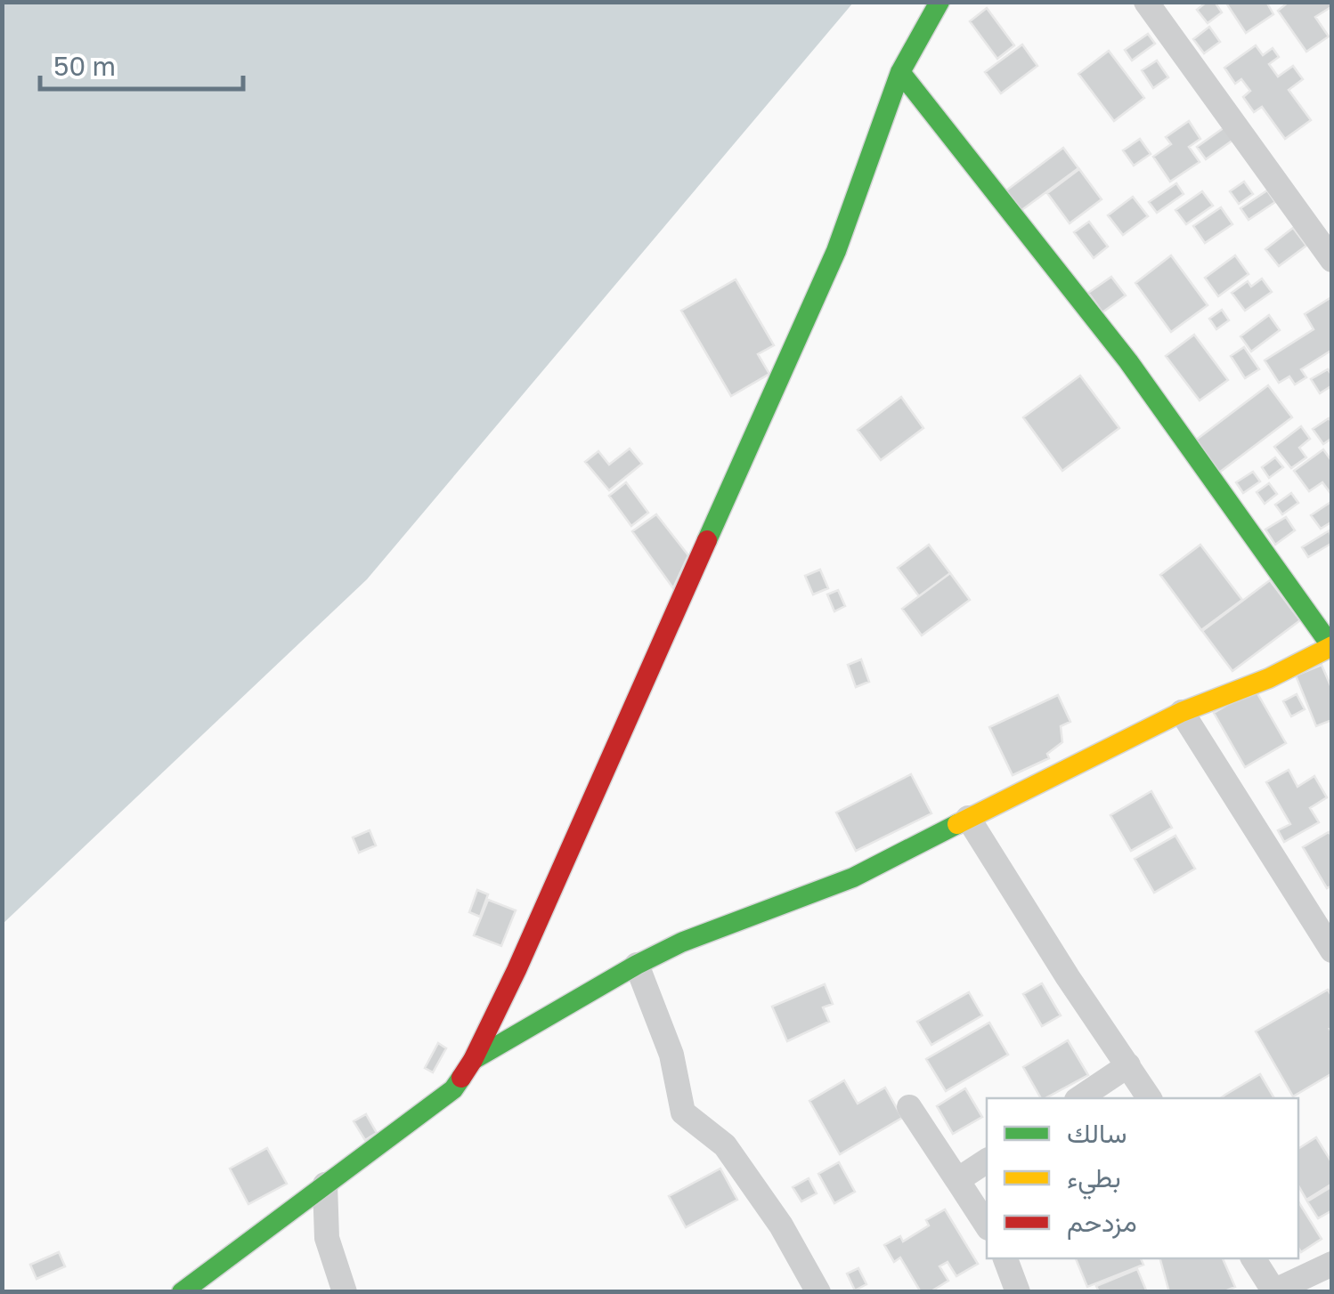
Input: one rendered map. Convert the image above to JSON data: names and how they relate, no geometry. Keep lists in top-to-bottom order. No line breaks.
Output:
{"legend":["سالك","بطيء","مزدحم"],"scale_bar":"50 m"}
